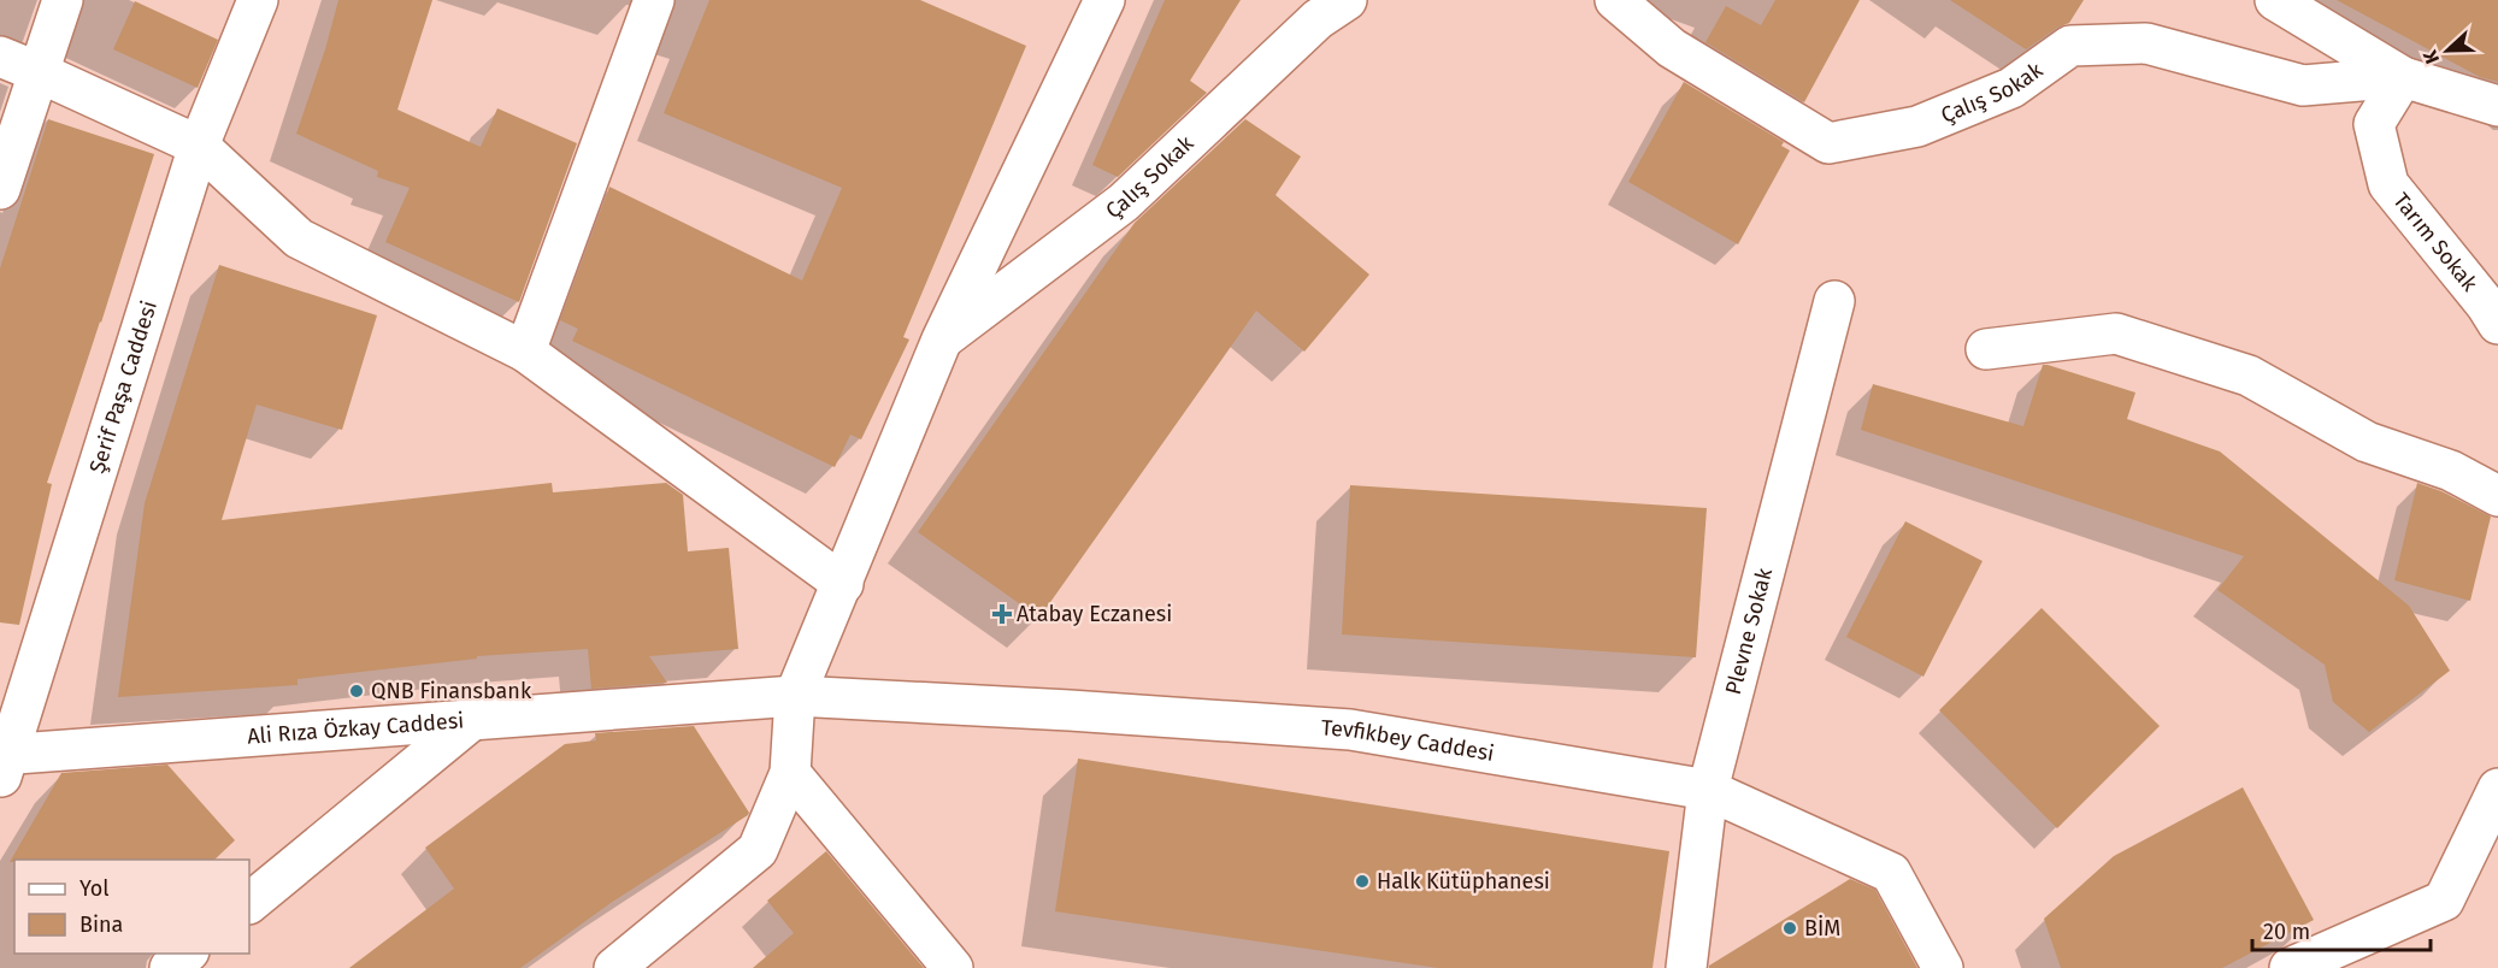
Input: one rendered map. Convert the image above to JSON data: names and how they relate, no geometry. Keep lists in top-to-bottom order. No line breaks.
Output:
{"streets":{"street":["Çalış Sokak","Tarım Sokak","Şerif Paşa Caddesi","Plevne Sokak","Ali Rıza Özkay Caddesi","Tevfikbey Caddesi"]},"crossings":[["Çalış Sokak","Tarım Sokak"],["Şerif Paşa Caddesi","Ali Rıza Özkay Caddesi"],["Plevne Sokak","Tevfikbey Caddesi"],["Ali Rıza Özkay Caddesi","Tevfikbey Caddesi"]],"places":{"health":["Atabay Eczanesi"],"other":["QNB Finansbank","Halk Kütüphanesi","BİM"]},"legend":["Yol","Bina"],"scale_bar":"20 m","north":"left"}
